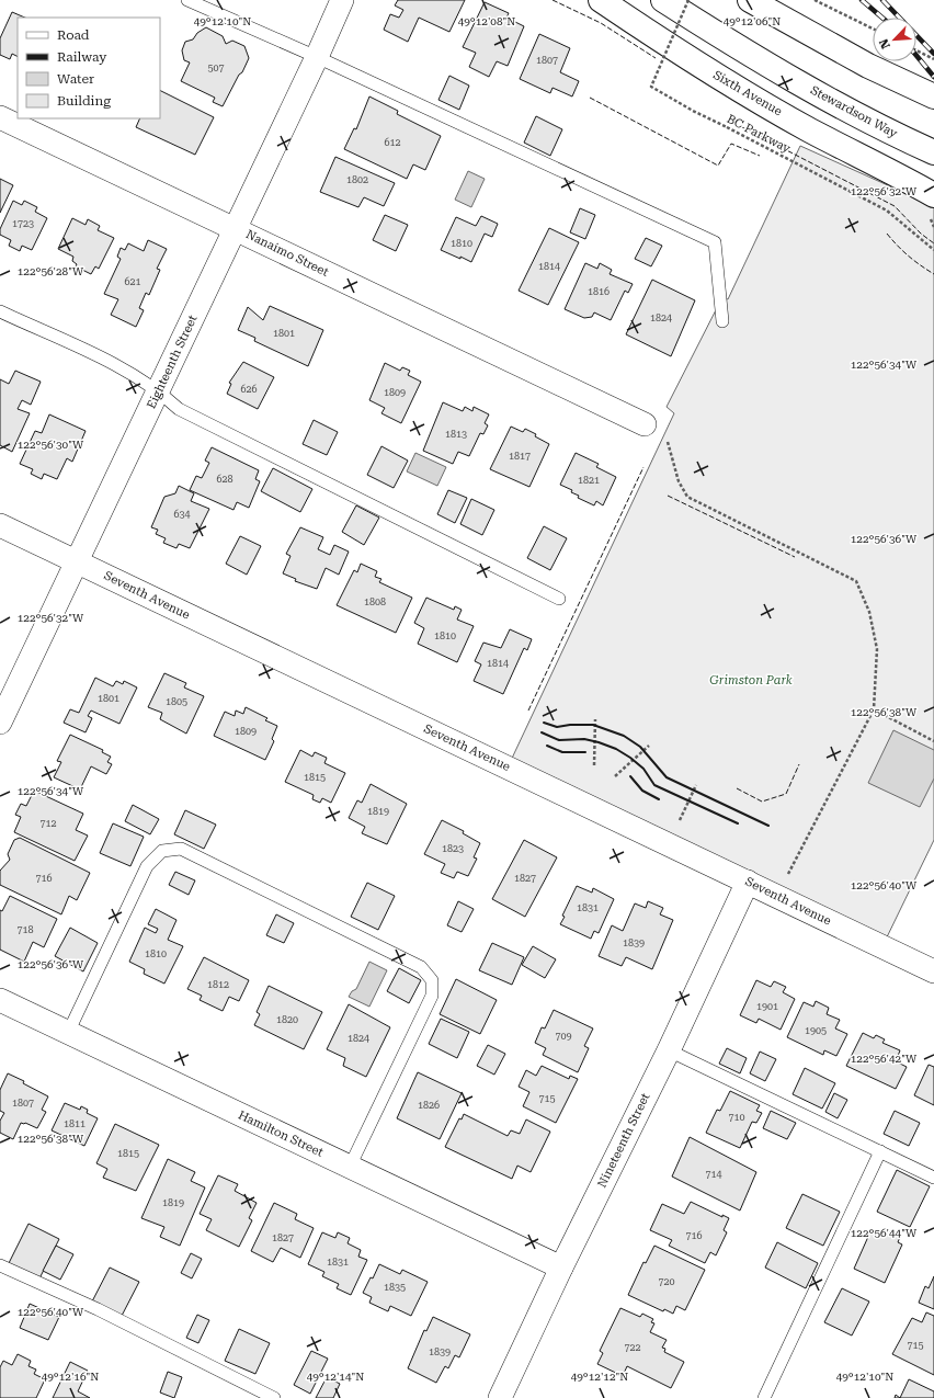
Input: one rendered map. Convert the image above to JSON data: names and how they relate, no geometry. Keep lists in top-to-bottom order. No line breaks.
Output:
{"streets":{"main road":["Sixth Avenue","Stewardson Way"],"street":["Nanaimo Street","Eighteenth Street","Seventh Avenue","Hamilton Street","Nineteenth Street"],"path":["BC Parkway"]},"crossings":[["Nanaimo Street","Eighteenth Street"],["Eighteenth Street","Seventh Avenue"],["Seventh Avenue","Nineteenth Street"],["Hamilton Street","Nineteenth Street"]],"parks":["Grimston Park"],"house_numbers":["1807","507","612","1802","1723","1810","1814","621","1816","1824","1801","626","1809","1813","1817","628","1821","634","1808","1810","1814","1801","1805","1809","1815","1819","712","1823","716","1827","1831","718","1839","1810","1812","1901","1820","1905","709","1824","715","1807","1826","710","1811","1815","714","1819","716","1827","1831","720","1835","715","722","1839"],"legend":["Road","Railway","Water","Building"],"north":"bottom left","coordinates":["49°12'08\"N","49°12'10\"N","49°12'06\"N","122°56'32\"W","122°56'28\"W","122°56'34\"W","122°56'30\"W","122°56'36\"W","122°56'38\"W","122°56'40\"W","122°56'42\"W","122°56'44\"W","49°12'16\"N","49°12'14\"N","49°12'12\"N"]}
